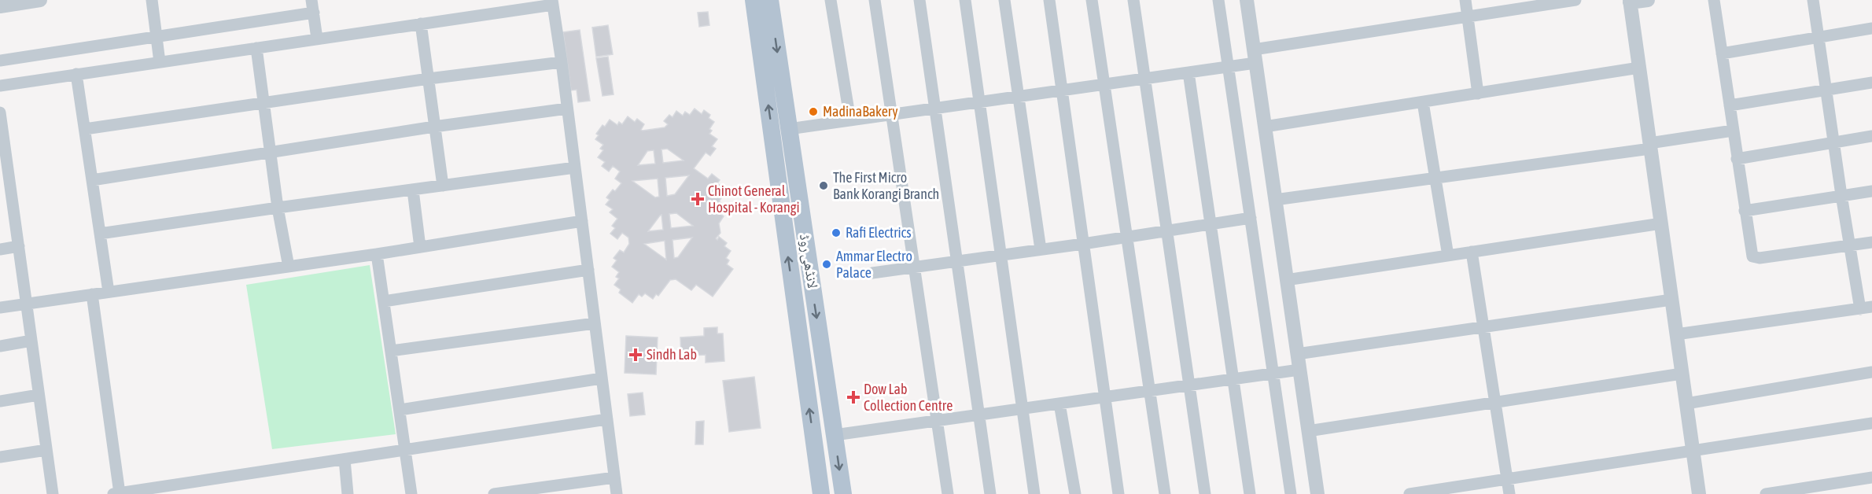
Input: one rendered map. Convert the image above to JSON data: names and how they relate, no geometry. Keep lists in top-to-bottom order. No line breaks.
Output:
{"streets":{"main road":["لانڈھی روڈ"]},"places":{"other":["MadinaBakery","The First Micro Bank Korangi Branch","Rafi Electrics","Ammar Electro Palace"],"health":["Chinot General Hospital - Korangi","Sindh Lab","Dow Lab Collection Centre"]}}
